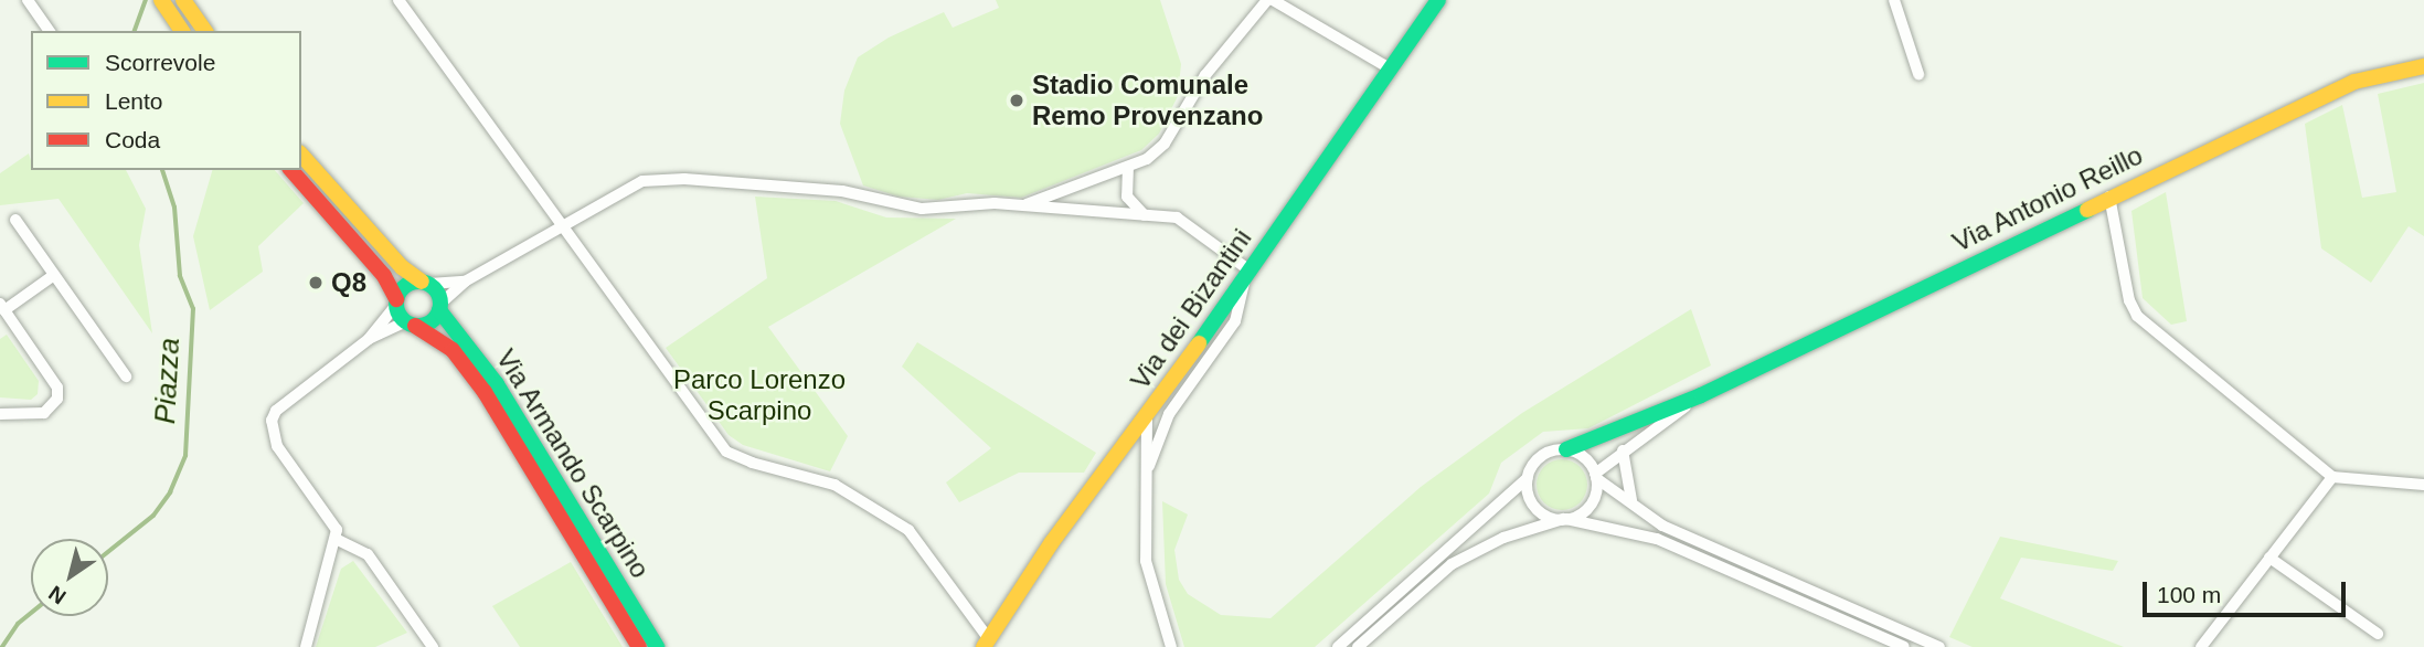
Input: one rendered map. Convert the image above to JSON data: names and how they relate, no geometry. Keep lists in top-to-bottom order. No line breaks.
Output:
{"streets":{"street":["Via Antonio Reillo","Via dei Bizantini","Via Armando Scarpino"]},"water":["Piazza"],"parks":["Parco Lorenzo Scarpino"],"places":["Stadio Comunale Remo Provenzano","Q8"],"legend":["Scorrevole","Lento","Coda"],"scale_bar":"100 m","north":"bottom left"}
